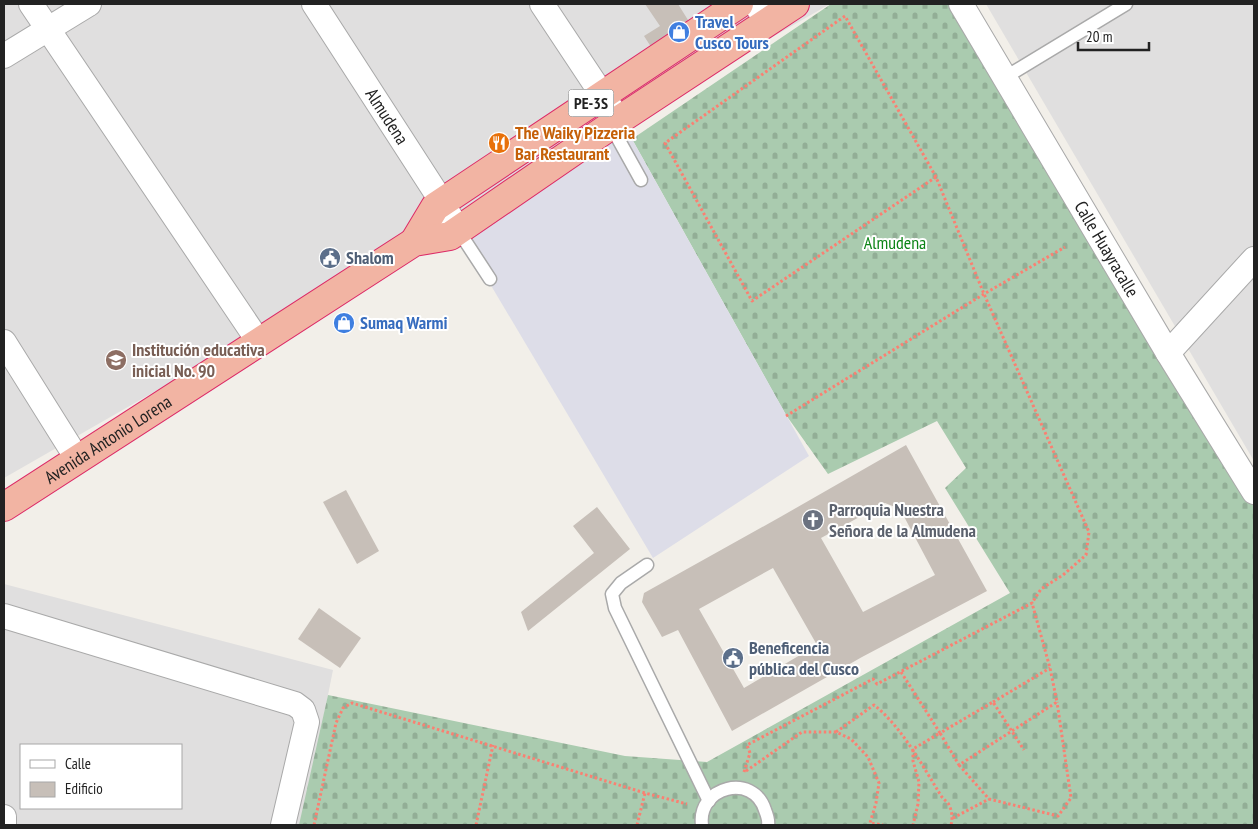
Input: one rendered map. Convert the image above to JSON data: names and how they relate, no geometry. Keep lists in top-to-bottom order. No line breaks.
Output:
{"streets":{"highway":["PE-3S","Avenida Antonio Lorena"],"street":["Almudena","Calle Huayracalle"]},"crossings":[["Almudena","Avenida Antonio Lorena"]],"parks":["Almudena"],"places":{"shop":["Travel Cusco Tours","Sumaq Warmi"],"restaurant":["The Waiky Pizzeria Bar Restaurant"],"public building":["Shalom","Beneficencia pública del Cusco"],"school or university":["Institución educativa inicial No. 90"],"church":["Parroquia Nuestra Señora de la Almudena"]},"legend":["Calle","Edificio"],"scale_bar":"20 m"}
